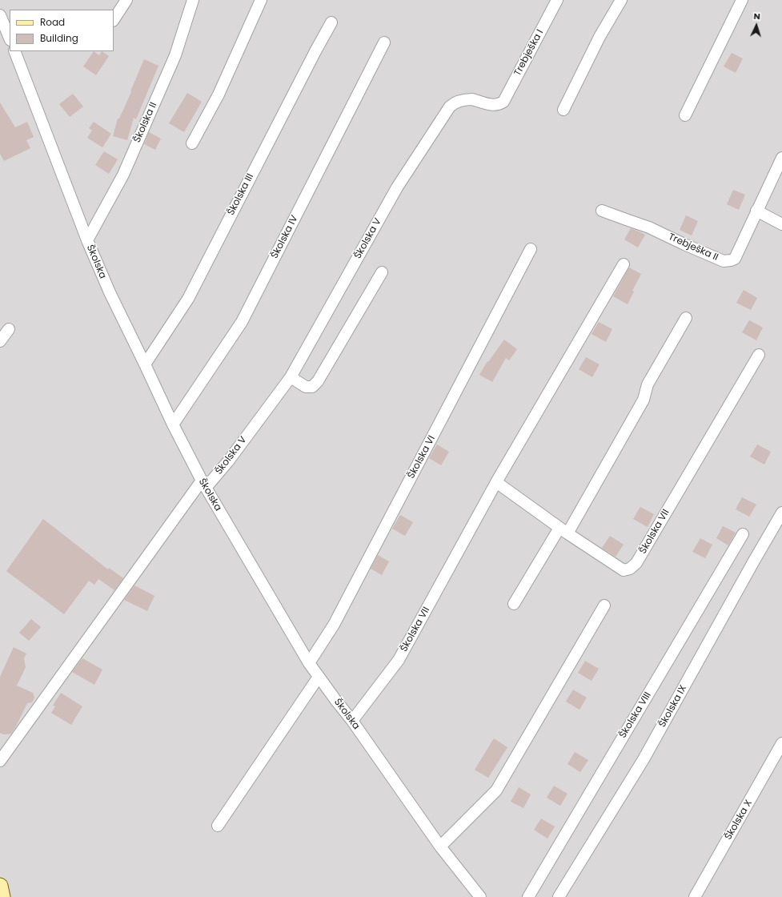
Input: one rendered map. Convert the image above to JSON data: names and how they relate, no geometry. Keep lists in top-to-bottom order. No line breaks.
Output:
{"streets":{"street":["Trebješka I","Školska II","Školska III","Školska IV","Školska V","Trebješka II","Školska","Školska VI","Školska VII","Školska IX","Školska VIII","Školska X"]},"crossings":[["Trebješka I","Školska V"],["Školska II","Školska"],["Školska III","Školska"],["Školska IV","Školska"],["Školska V","Školska"],["Školska","Školska VI"],["Školska","Školska VII"]],"legend":["Road","Building"],"north":"top"}
